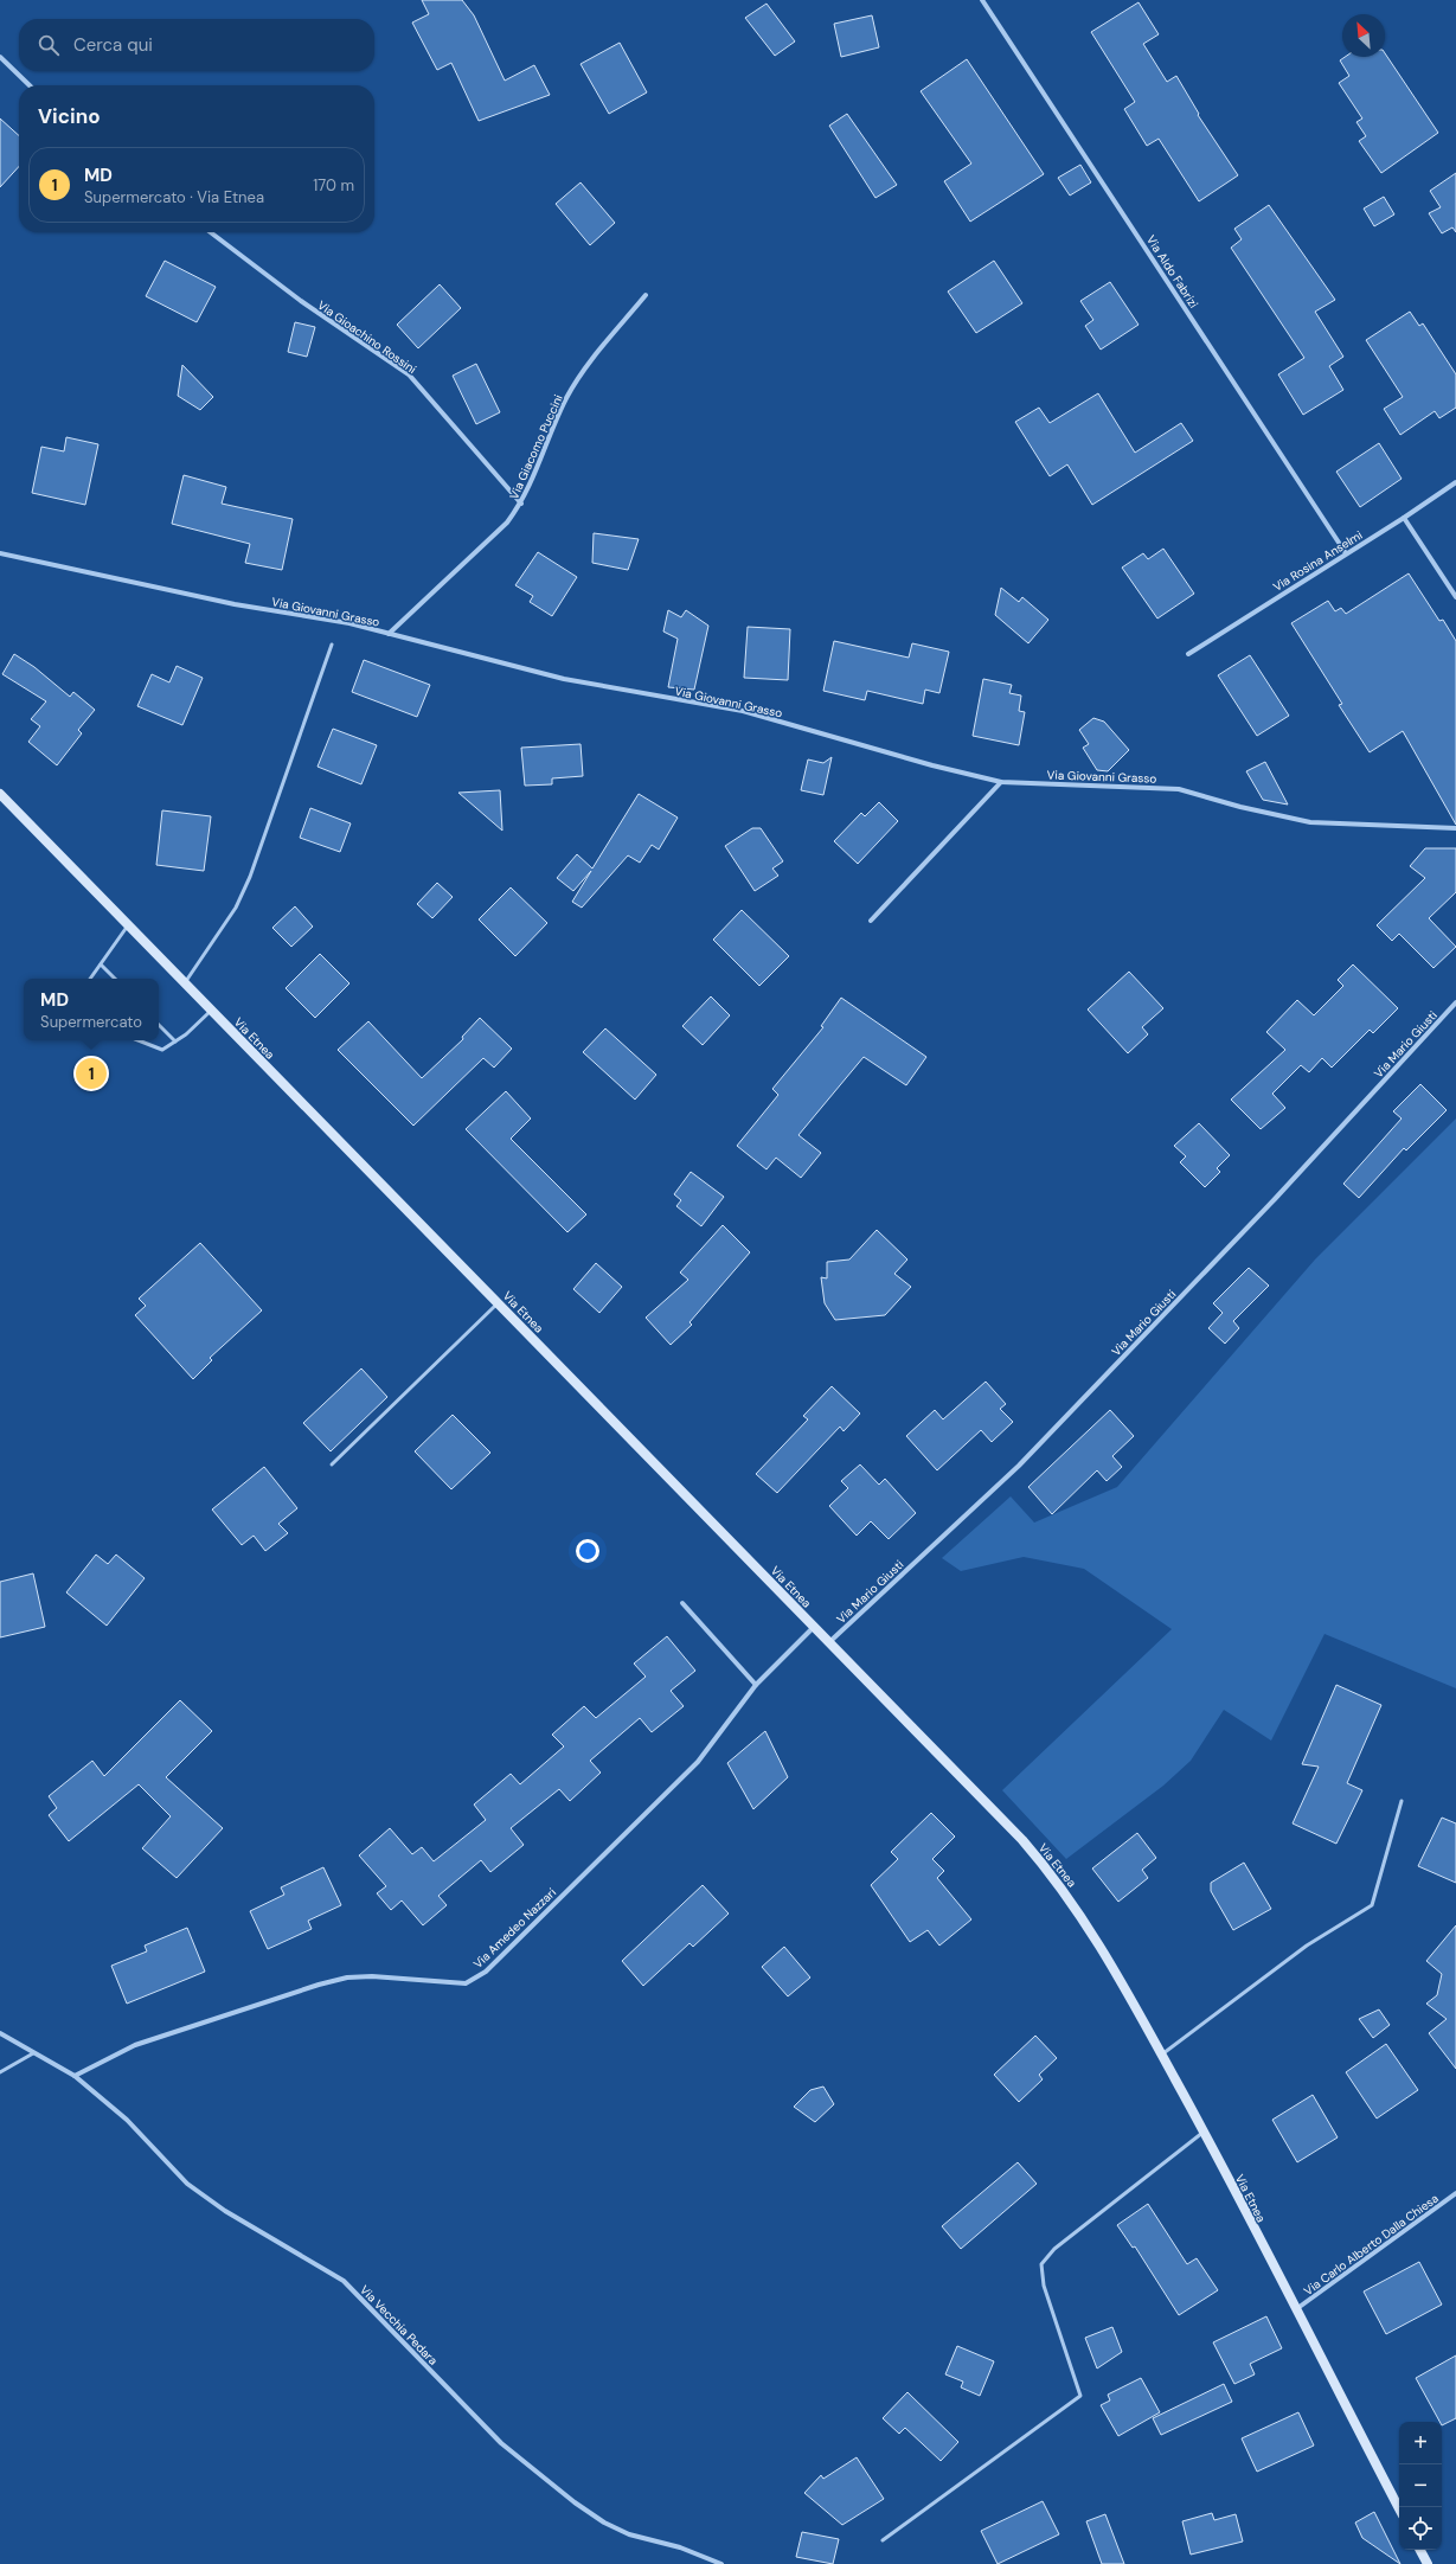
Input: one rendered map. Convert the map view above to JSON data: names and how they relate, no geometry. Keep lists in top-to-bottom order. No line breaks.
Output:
{"streets":{"main road":["Via Etnea"],"street":["Via Aldo Fabrizi","Via Gioachino Rossini","Via Giacomo Puccini","Via Rosina Anselmi","Via Giovanni Grasso","Via Mario Giusti","Via Amedeo Nazzari","Via Carlo Alberto Dalla Chiesa","Via Vecchia Pedara"]},"crossings":[["Via Aldo Fabrizi","Via Rosina Anselmi"],["Via Gioachino Rossini","Via Giacomo Puccini"],["Via Giacomo Puccini","Via Giovanni Grasso"],["Via Etnea","Via Mario Giusti"],["Via Etnea","Via Amedeo Nazzari"],["Via Etnea","Via Carlo Alberto Dalla Chiesa"],["Via Amedeo Nazzari","Via Vecchia Pedara"]],"north":"top left","page":{"search":"Cerca qui","heading":"Vicino","list":[{"mark":"1","name":"MD","note":"Supermercato · Via Etnea","value":"170 m"}],"popup":["MD","Supermercato"],"pins":"1","map_buttons":["+","−"]}}
